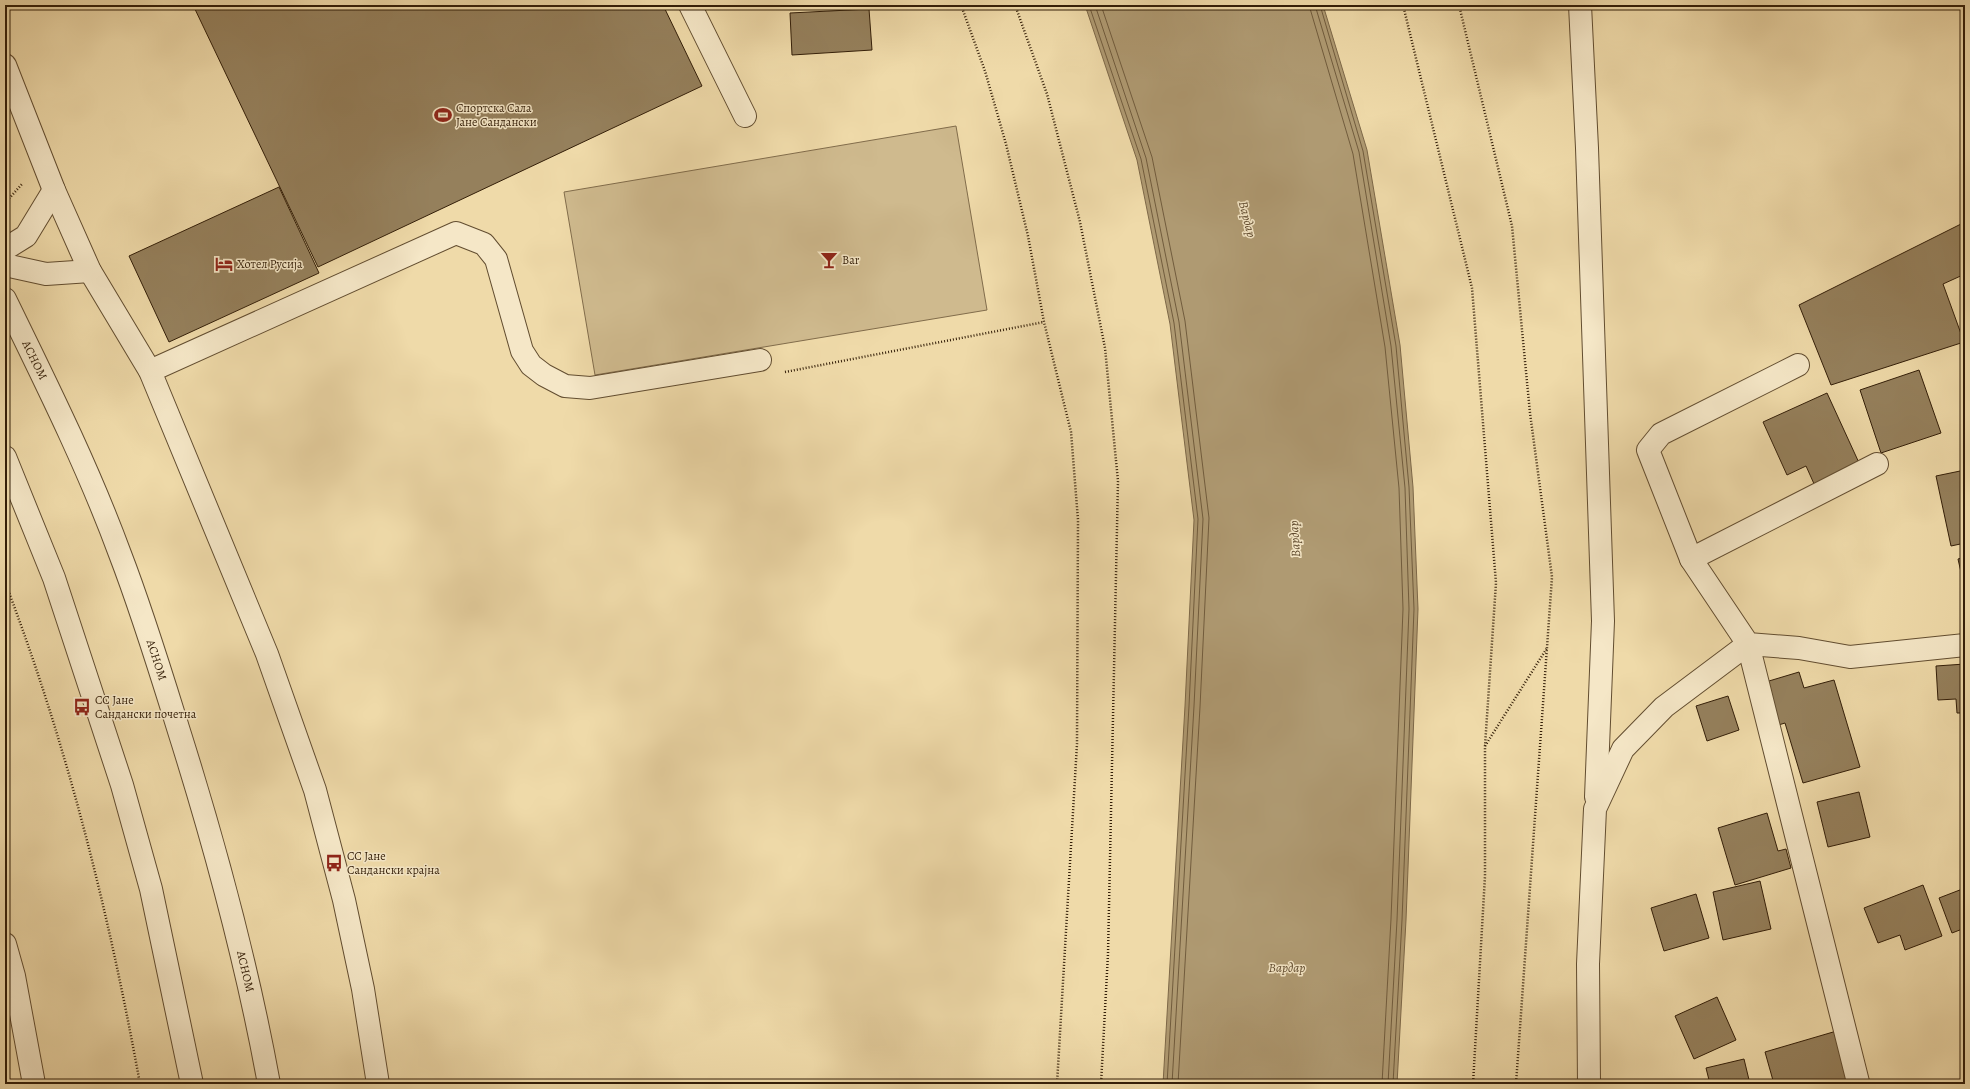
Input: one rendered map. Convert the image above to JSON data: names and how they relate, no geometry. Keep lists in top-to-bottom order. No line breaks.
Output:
{"streets":{"street":["АСНОМ"]},"water":["Вардар"],"places":{"sports":["Спортска Сала Јане Сандански"],"bar":["Bar"],"hotel":["Хотел Русија"],"bus stop":["СС Јане Сандански почетна","СС Јане Сандански крајна"]}}
